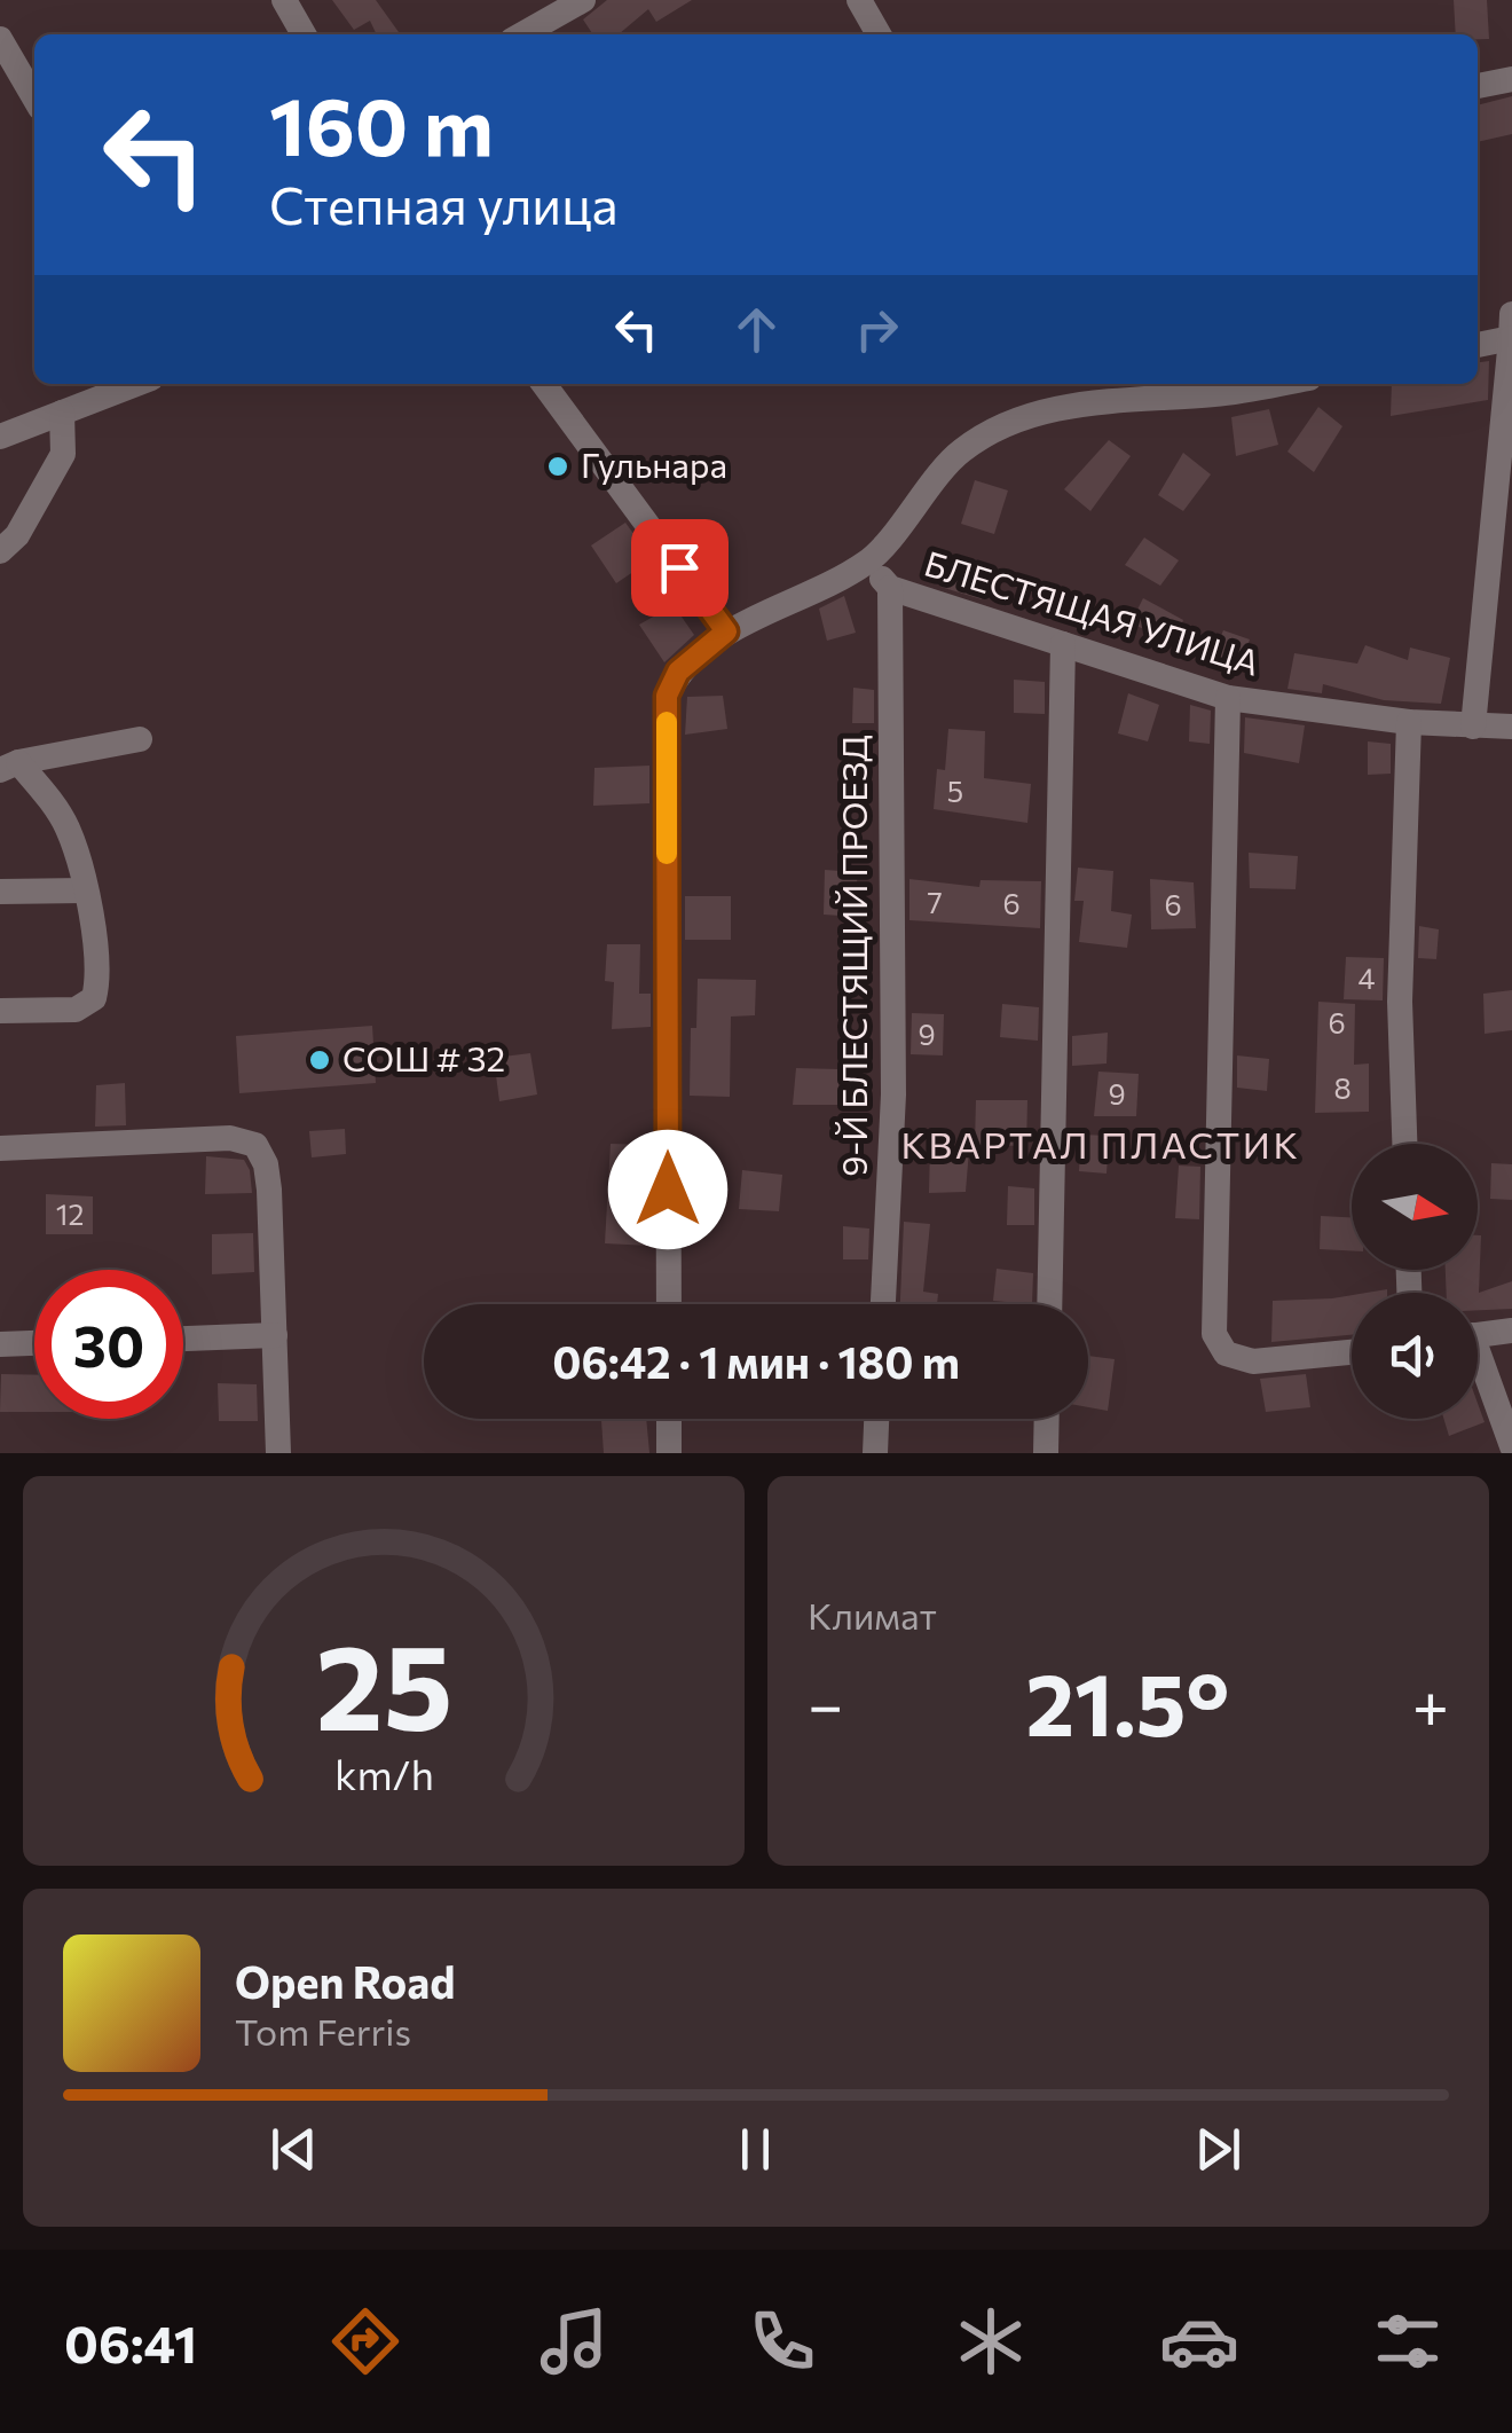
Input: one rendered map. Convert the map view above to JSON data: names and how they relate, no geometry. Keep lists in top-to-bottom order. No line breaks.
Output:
{"streets":{"street":["БЛЕСТЯЩАЯ УЛИЦА","9-Й БЛЕСТЯЩИЙ ПРОЕЗД"]},"crossings":[["БЛЕСТЯЩАЯ УЛИЦА","9-Й БЛЕСТЯЩИЙ ПРОЕЗД"]],"districts":["КВАРТАЛ ПЛАСТИК"],"places":["Гульнара","СОШ # 32"],"house_numbers":["5","7","6","6","4","6","9","8","9","12"],"north":"right","page":{"turn":["160 m","Степная улица"],"limit":"30","trip":"06:42 · 1 мин · 180 m","tile":"Климат","heat":["−","21.5°","+"],"song":["Open Road","Tom Ferris"],"tabs":"06:41","gauge":["25","km/h"]}}
